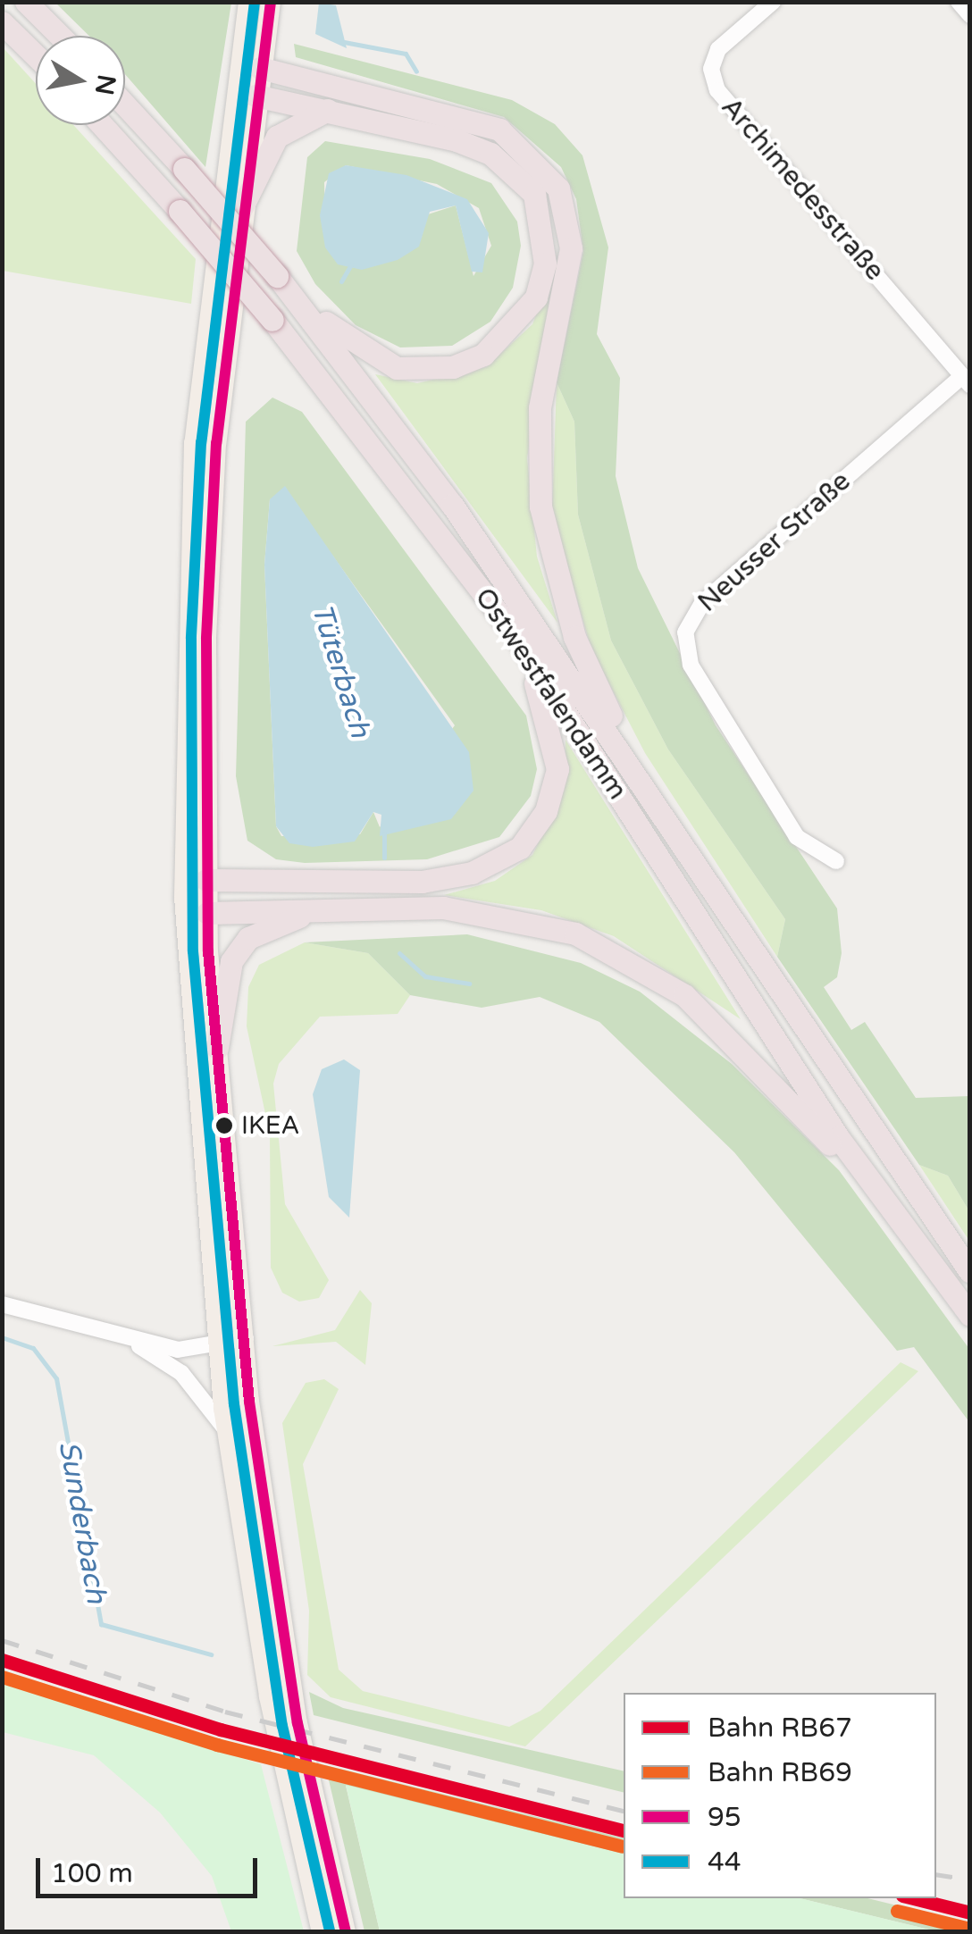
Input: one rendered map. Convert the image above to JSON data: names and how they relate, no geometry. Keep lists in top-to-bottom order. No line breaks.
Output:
{"streets":{"highway":["Ostwestfalendamm"],"street":["Archimedesstraße","Neusser Straße"]},"crossings":[["Archimedesstraße","Neusser Straße"]],"water":["Tüterbach","Sunderbach"],"places":["IKEA"],"lines":["transit line 95","transit line 44","rail line RB67","rail line RB69"],"legend":["Bahn RB67","Bahn RB69","95","44"],"scale_bar":"100 m","north":"right"}
